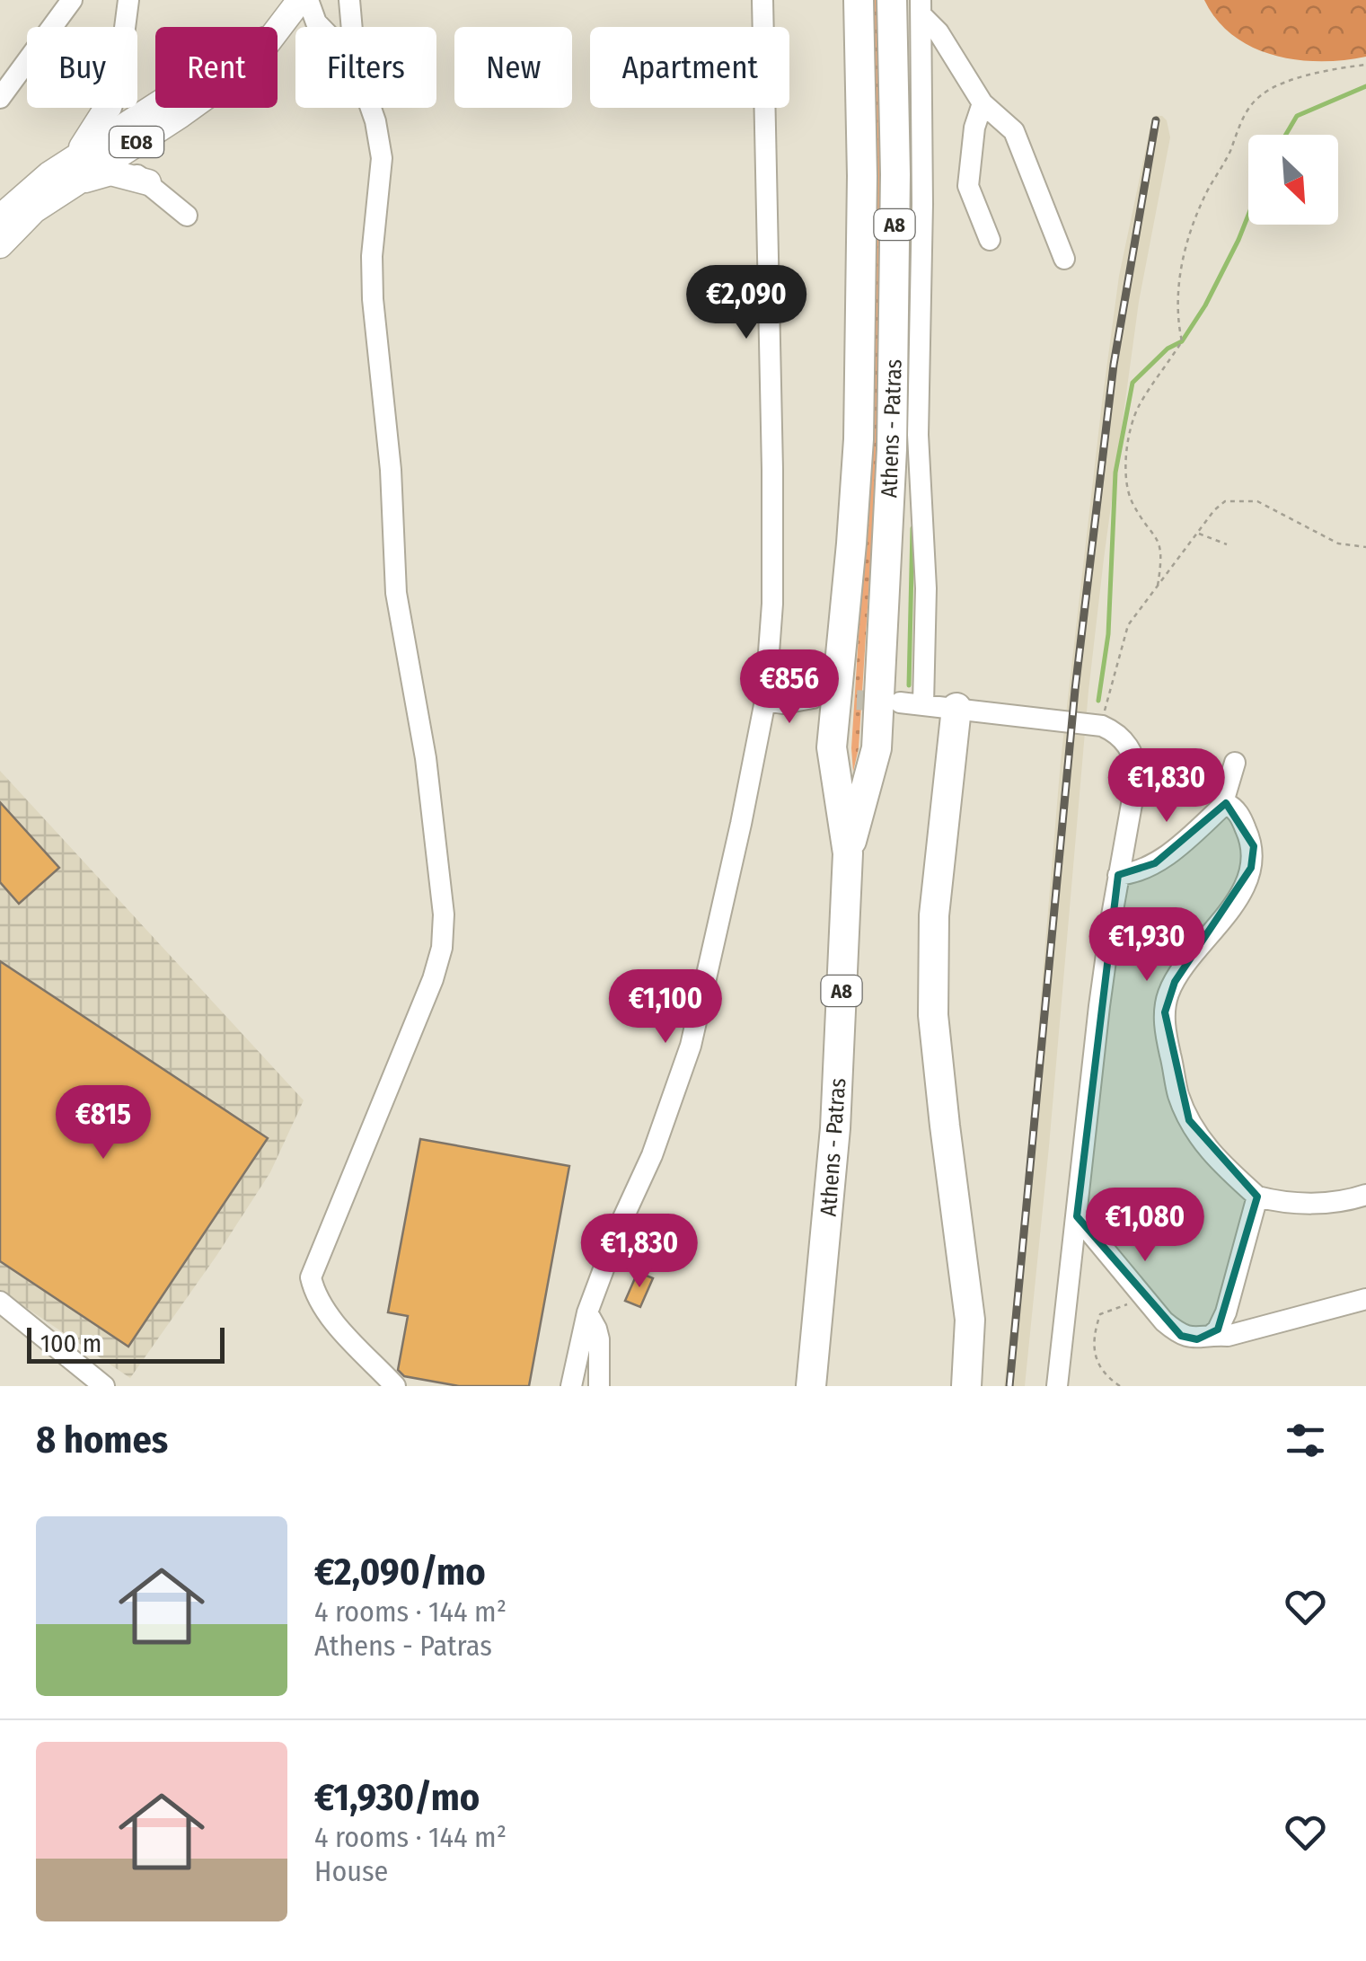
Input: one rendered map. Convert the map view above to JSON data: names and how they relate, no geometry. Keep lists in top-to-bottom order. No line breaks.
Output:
{"streets":{"highway":["Α8","Athens - Patras"],"main road":["ΕΟ8"]},"scale_bar":"100 m","north":"bottom right","page":{"chip":["Buy","Rent","Filters","New","Apartment"],"price":["€2,090","€856","€1,830","€1,930","€1,100","€815","€1,080","€1,830"],"scale":"100 m","heading":"8 homes","list":[{"name":"€2,090/mo","note":"4 rooms · 144 m² · Athens - Patras"},{"name":"€1,930/mo","note":"4 rooms · 144 m² · House"}]}}
